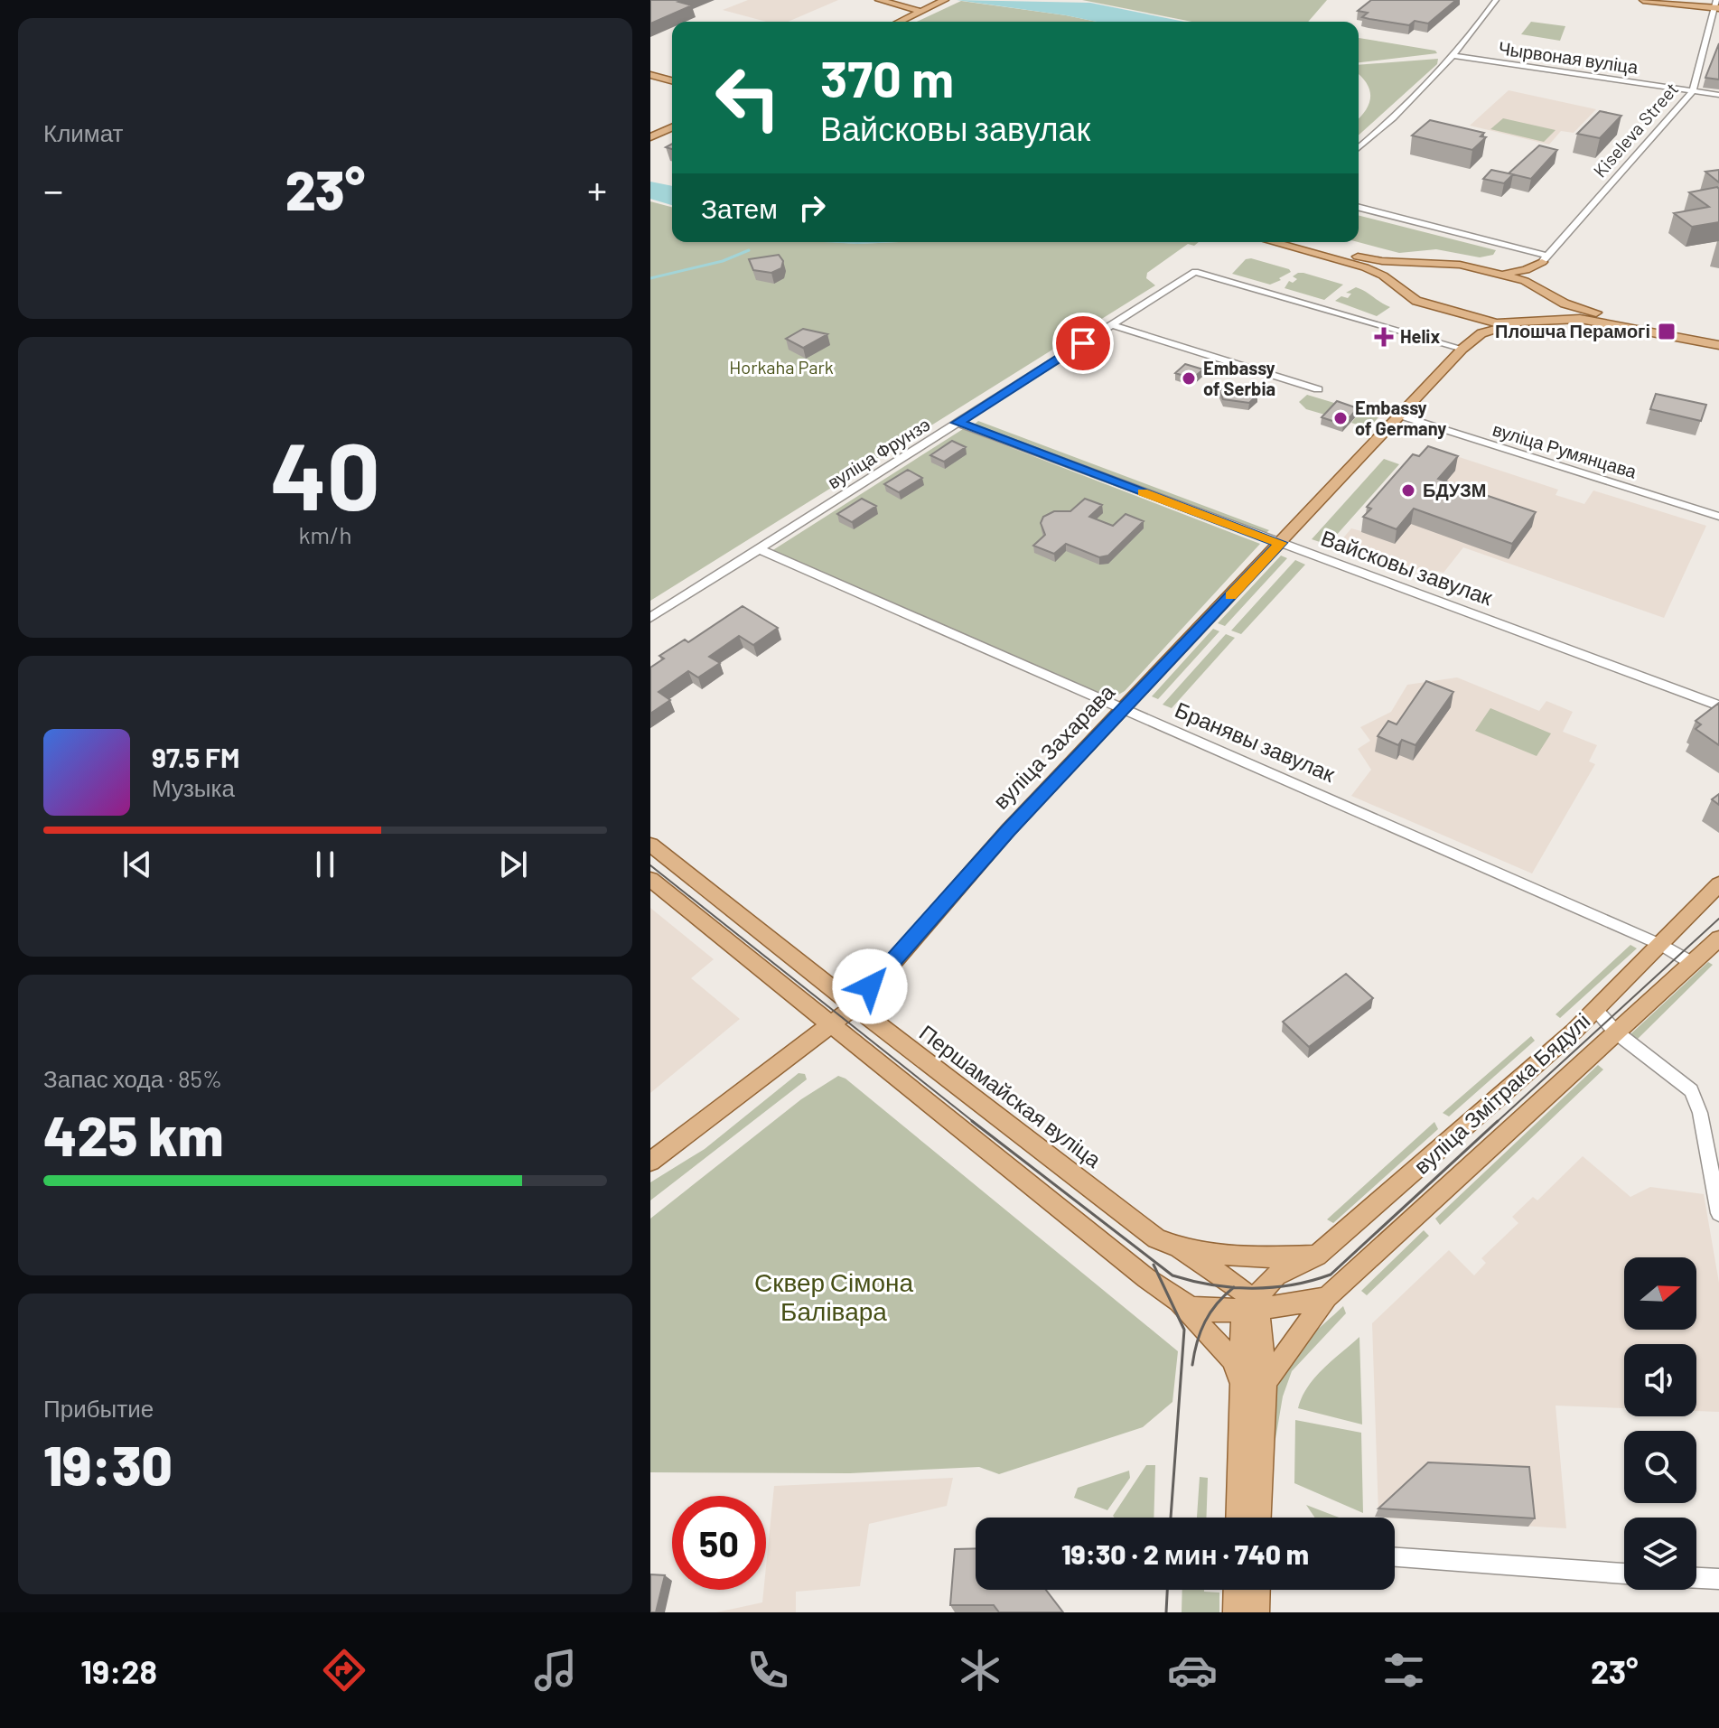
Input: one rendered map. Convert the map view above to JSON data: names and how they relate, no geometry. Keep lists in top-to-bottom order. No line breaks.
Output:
{"streets":{"main road":["вуліца Захарава","вуліца Змітрака Бядулі","Першамайская вуліца"],"street":["Чырвоная вуліца","Kiseleva Street","вуліца Румянцава","вуліца Фрунзэ","Вайсковы завулак","Бранявы завулак"]},"crossings":[["Чырвоная вуліца","Kiseleva Street"],["вуліца Румянцава","вуліца Захарава"],["вуліца Фрунзэ","Вайсковы завулак"],["вуліца Фрунзэ","Бранявы завулак"],["вуліца Фрунзэ","вуліца Захарава"],["Вайсковы завулак","вуліца Захарава"],["Бранявы завулак","вуліца Захарава"],["Бранявы завулак","вуліца Змітрака Бядулі"],["вуліца Захарава","Першамайская вуліца"],["вуліца Змітрака Бядулі","Першамайская вуліца"]],"parks":["Horkaha Park","Сквер Сімона Балівара"],"places":{"transit":["Плошча Перамогі"],"health":["Helix"],"other":["Embassy of Serbia","Embassy of Germany","БДУЗМ"]},"north":"right","page":{"tile":["Климат",["40","km/h"],["Запас хода · 85%","425 km"],["Прибытие","19:30"]],"turn":["370 m","Вайсковы завулак"],"heat":["−","23°","+"],"then":"Затем","song":["97.5 FM","Музыка"],"limit":"50","trip":"19:30 · 2 мин · 740 m","tabs":["19:28","23°"]}}
